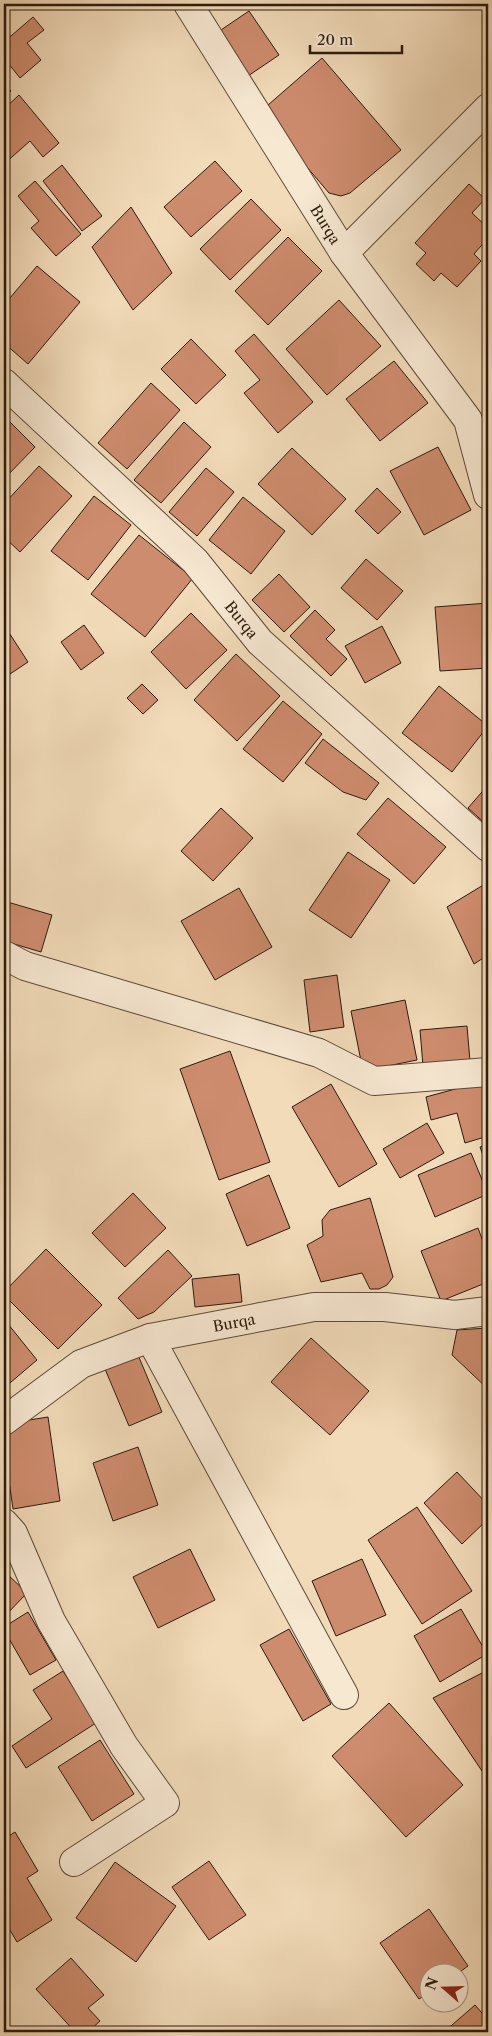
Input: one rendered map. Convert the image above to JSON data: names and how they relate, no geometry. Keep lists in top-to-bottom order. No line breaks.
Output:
{"streets":{"street":["Burqa"]},"scale_bar":"20 m","north":"left"}
